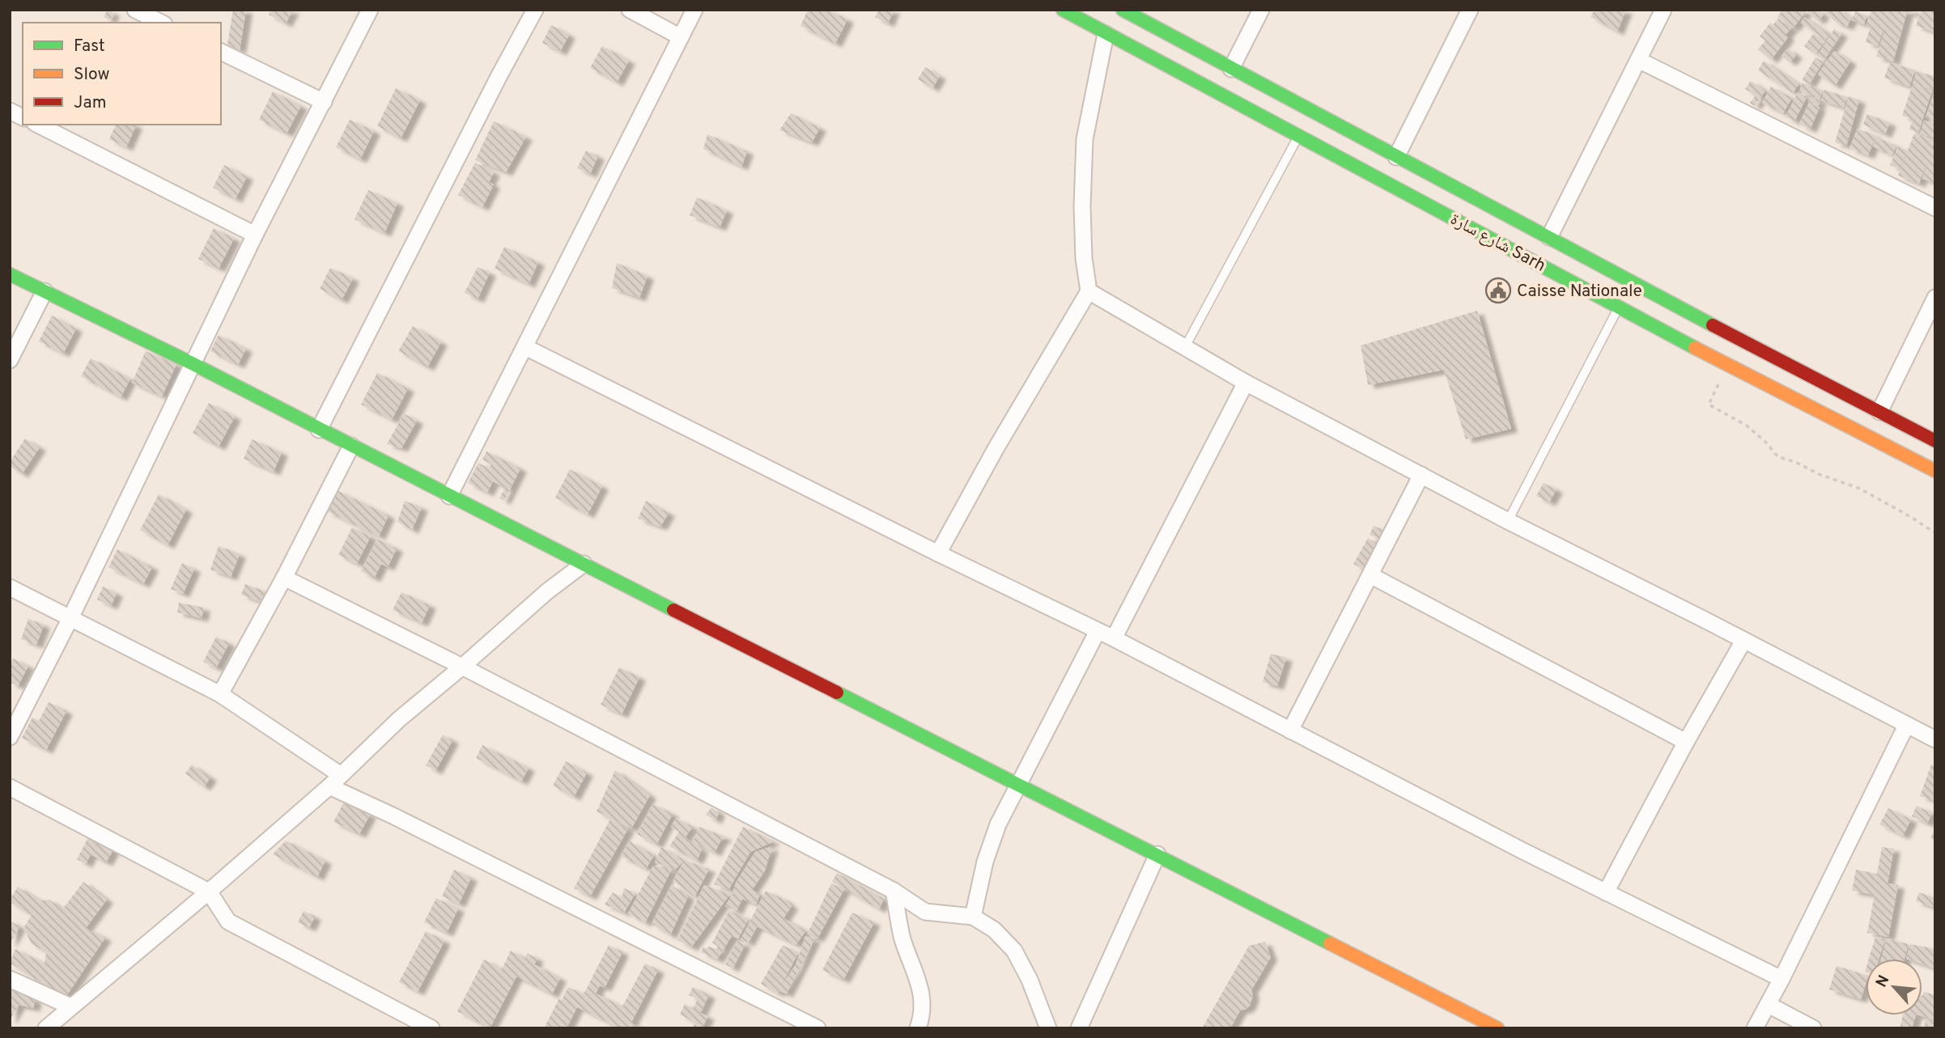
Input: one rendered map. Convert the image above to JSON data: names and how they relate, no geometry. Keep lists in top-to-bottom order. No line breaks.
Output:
{"streets":{"main road":["شارع سارة Sarh"]},"places":{"public building":["Caisse Nationale"]},"legend":["Fast","Slow","Jam"],"north":"top left"}
